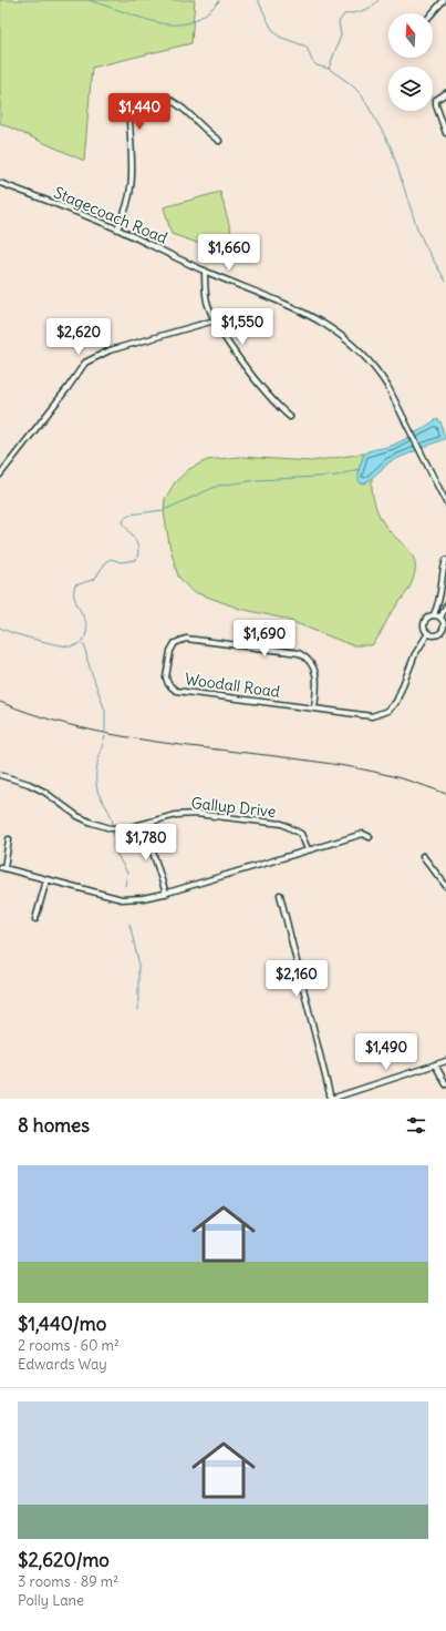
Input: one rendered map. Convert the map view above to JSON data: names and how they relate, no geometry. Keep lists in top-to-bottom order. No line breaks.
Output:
{"streets":{"street":["Stagecoach Road","Woodall Road","Gallup Drive"]},"north":"top","page":{"price":["$1,440","$1,660","$1,550","$2,620","$1,690","$1,780","$2,160","$1,490"],"heading":"8 homes","list":[{"name":"$1,440/mo","note":"2 rooms · 60 m² · Edwards Way"},{"name":"$2,620/mo","note":"3 rooms · 89 m² · Polly Lane"}]}}
